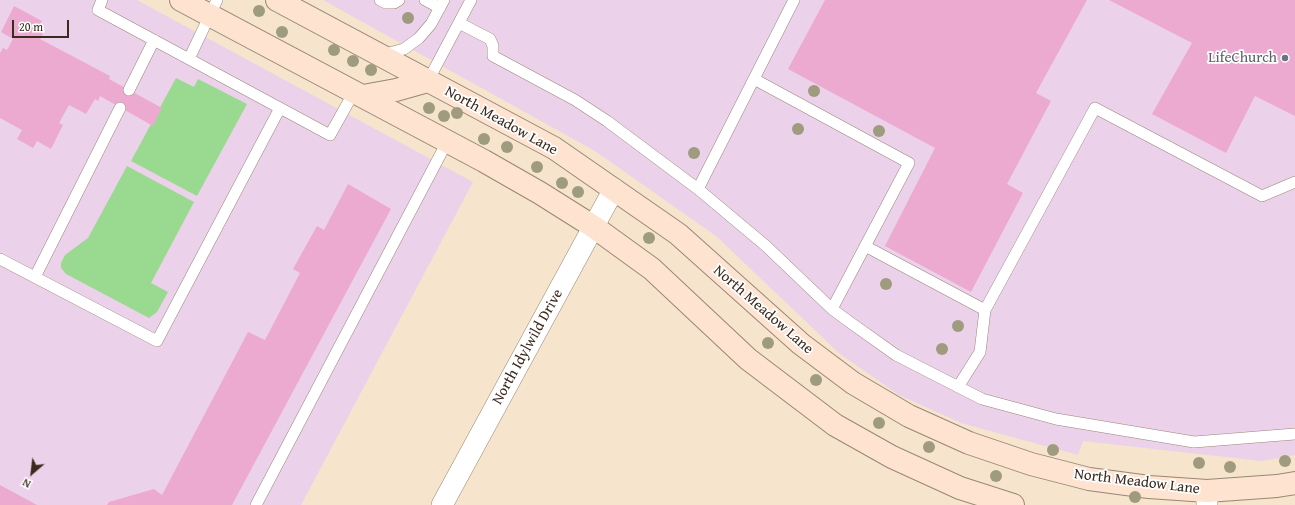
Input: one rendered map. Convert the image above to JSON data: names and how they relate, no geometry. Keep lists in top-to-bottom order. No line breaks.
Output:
{"streets":{"street":["North Meadow Lane","North Idylwild Drive"]},"crossings":[["North Meadow Lane","North Idylwild Drive"]],"places":["LifeChurch"],"scale_bar":"20 m","north":"bottom left"}
